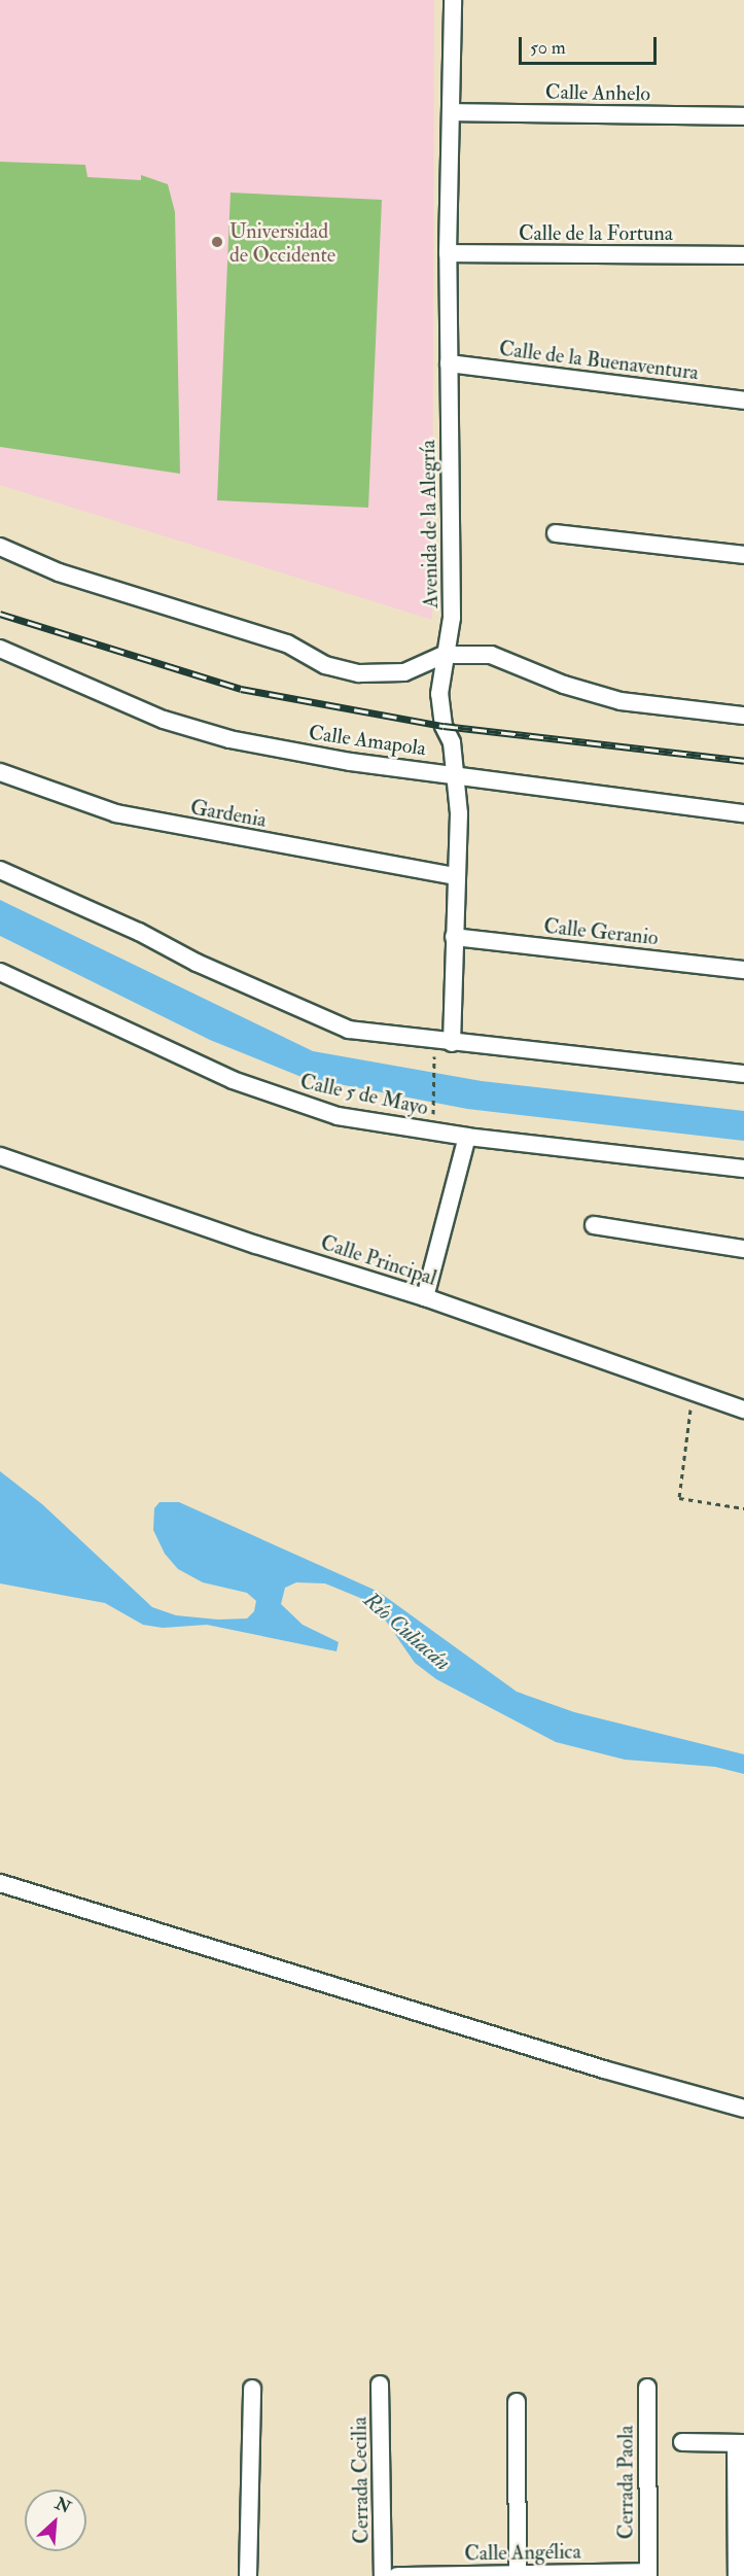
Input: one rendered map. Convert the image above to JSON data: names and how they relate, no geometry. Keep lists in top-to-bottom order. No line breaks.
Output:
{"streets":{"street":["Calle Anhelo","Calle de la Fortuna","Calle de la Buenaventura","Avenida de la Alegría","Calle Amapola","Gardenia","Calle Geranio","Calle 5 de Mayo","Calle Principal","Cerrada Cecilia","Cerrada Paola","Calle Angélica"]},"crossings":[["Calle Anhelo","Avenida de la Alegría"],["Calle de la Fortuna","Avenida de la Alegría"],["Calle de la Buenaventura","Avenida de la Alegría"],["Avenida de la Alegría","Calle Amapola"],["Avenida de la Alegría","Gardenia"],["Avenida de la Alegría","Calle Geranio"],["Cerrada Paola","Calle Angélica"]],"water":["Río Culiacán"],"places":["Universidad de Occidente"],"scale_bar":"50 m","north":"top right"}
